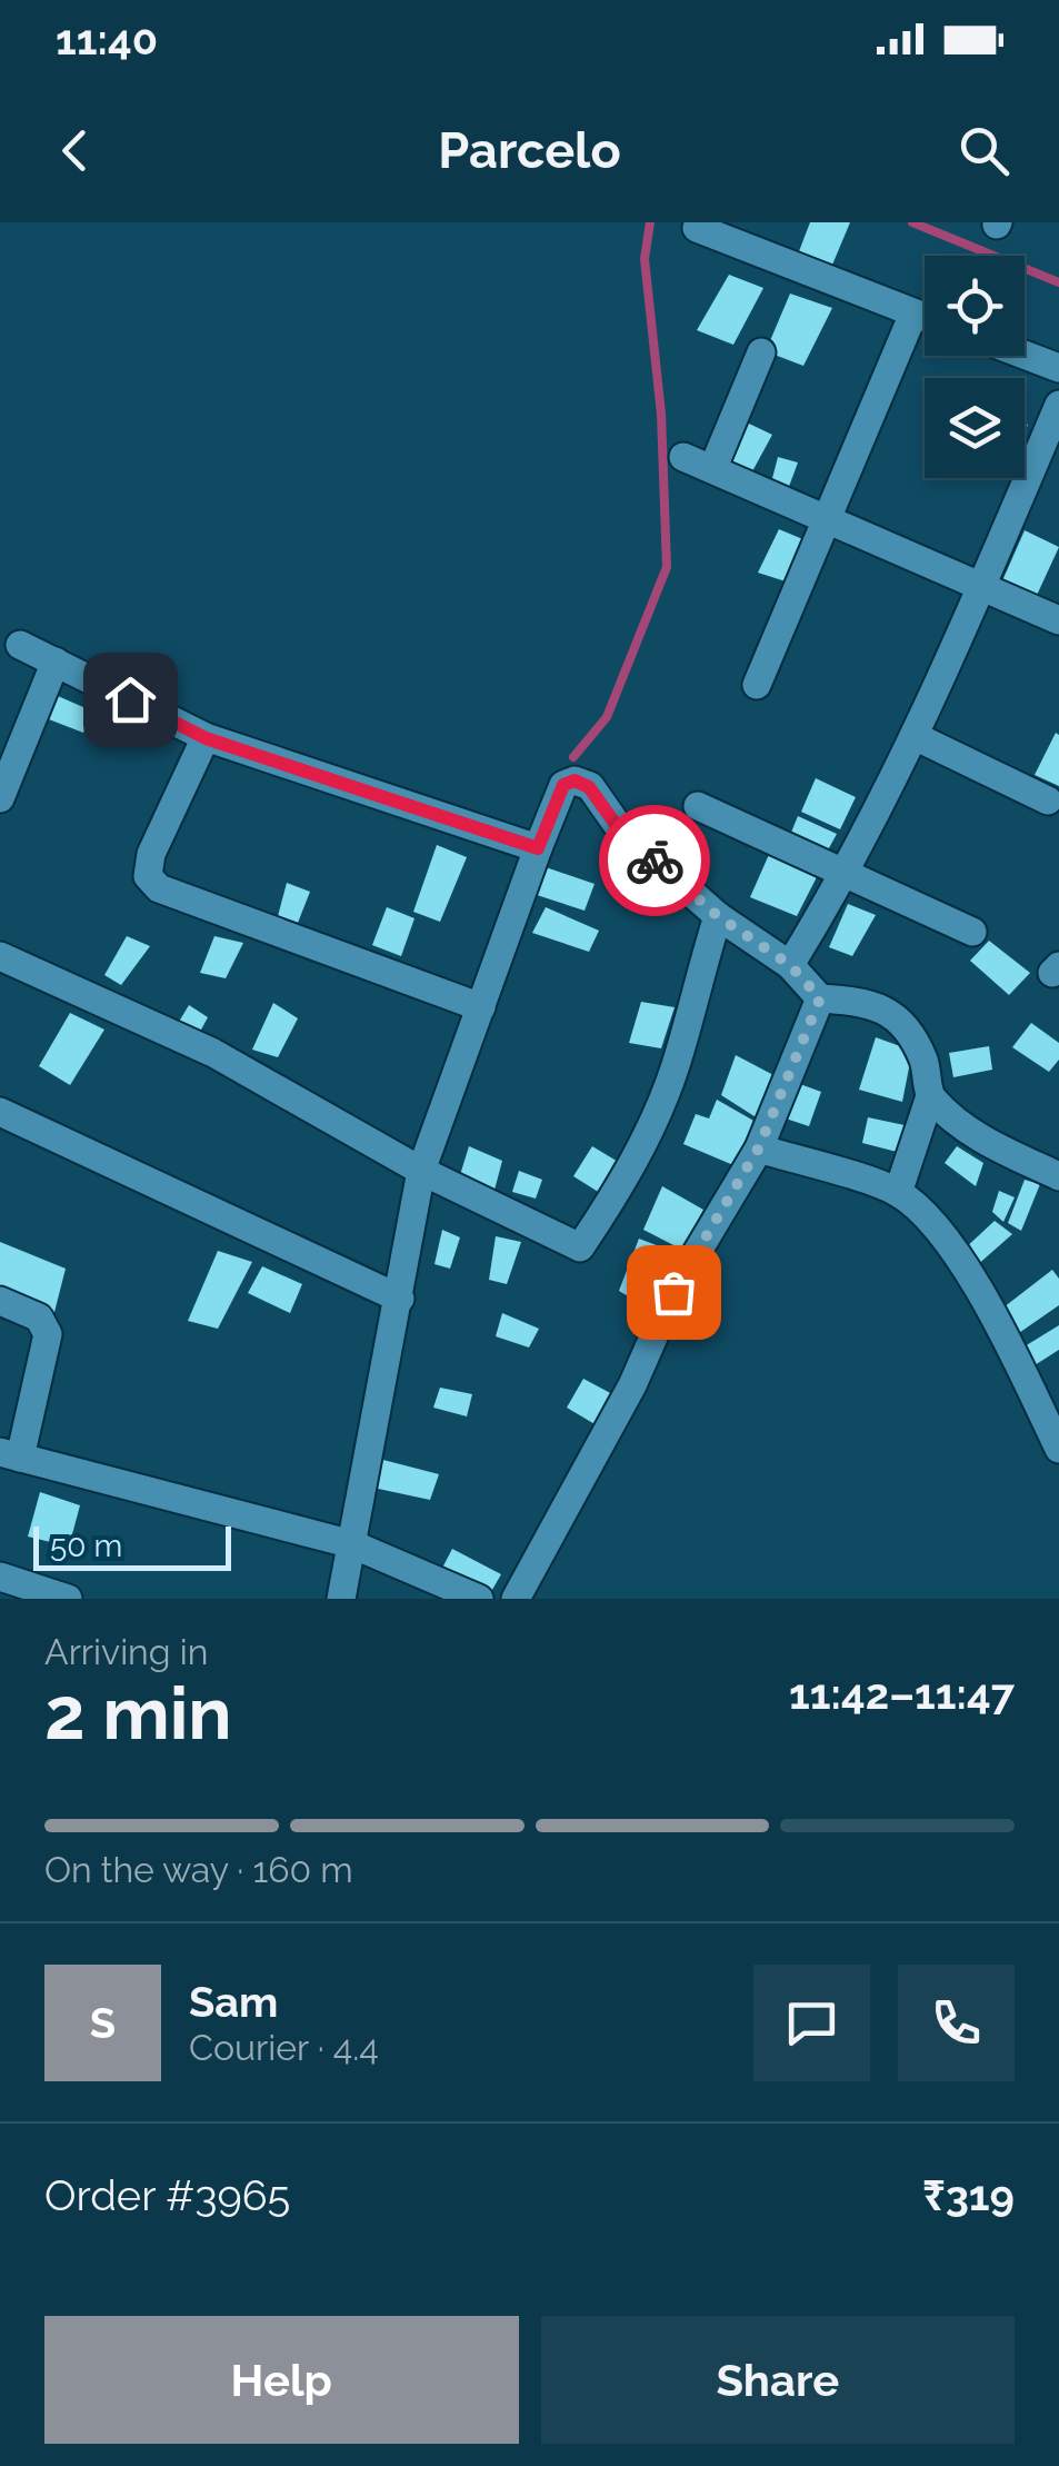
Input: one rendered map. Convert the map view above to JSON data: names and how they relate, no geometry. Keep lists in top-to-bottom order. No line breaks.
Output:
{"scale_bar":"50 m","page":{"status":"11:40","header":"Parcelo","scale":"50 m","heading":["2 min","Arriving in","11:42–11:47"],"panel":["Sam","Courier · 4.4","Order #3965","₹319"],"bar":"On the way · 160 m","round":"S","buttons":["Help","Share"]}}
